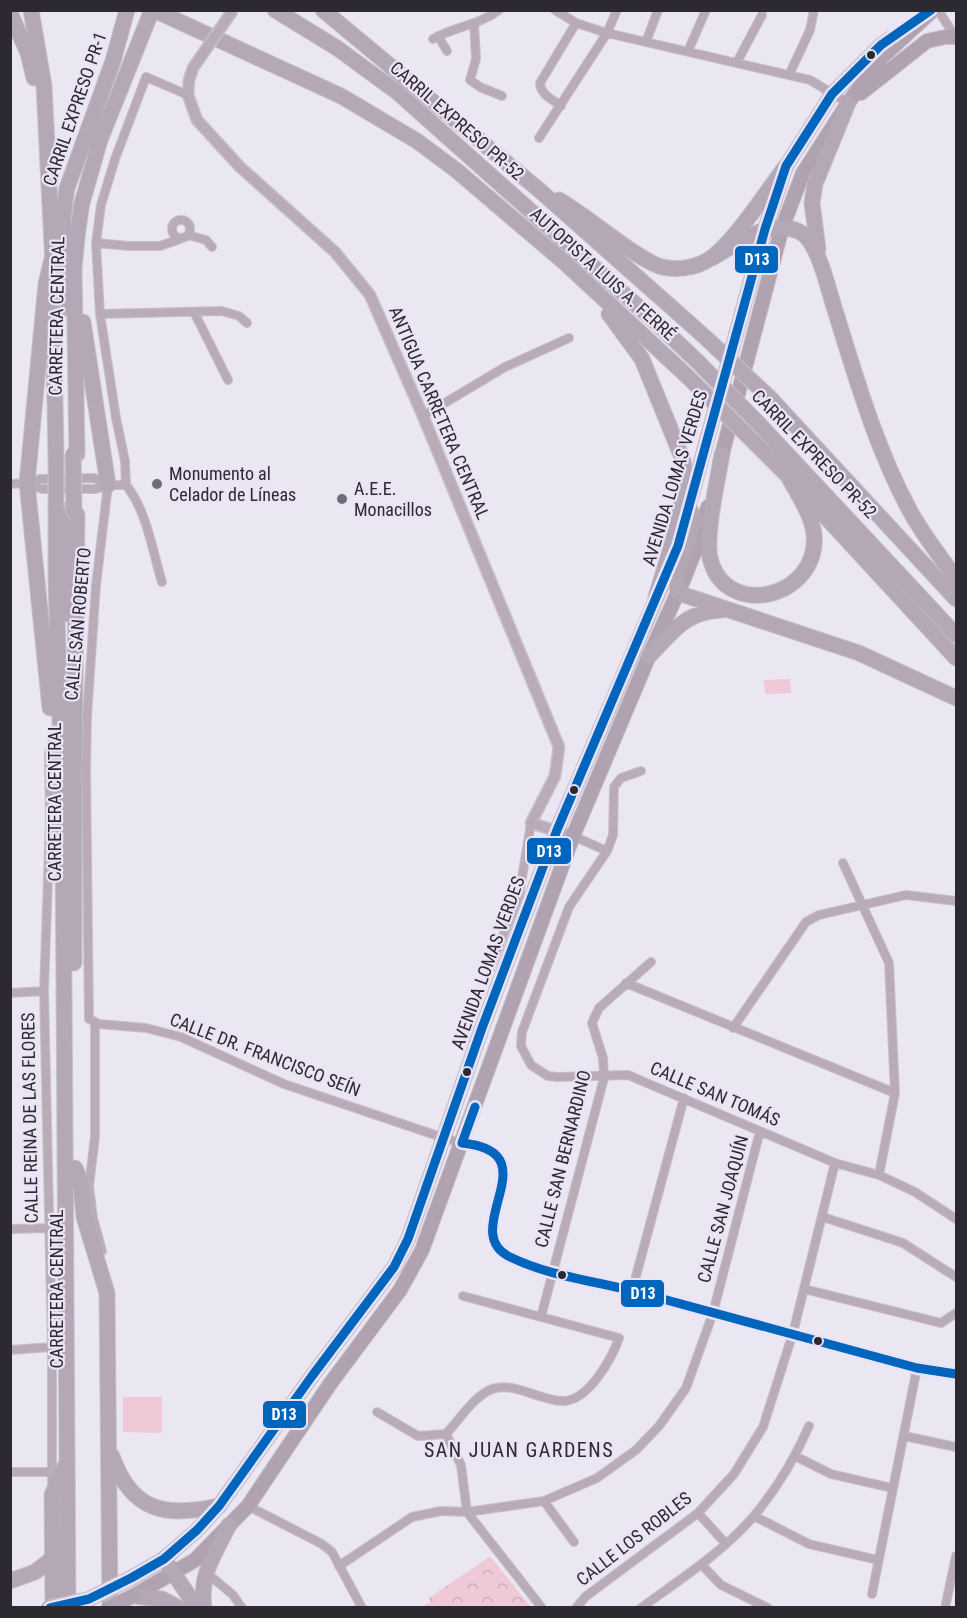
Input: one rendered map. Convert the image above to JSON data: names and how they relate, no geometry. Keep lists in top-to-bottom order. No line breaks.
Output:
{"streets":{"highway":["CARRIL EXPRESO PR-1","CARRIL EXPRESO PR-52","AUTOPISTA LUIS A. FERRÉ","CARRETERA CENTRAL"],"main road":["AVENIDA LOMAS VERDES"],"street":["ANTIGUA CARRETERA CENTRAL","CALLE SAN ROBERTO","CALLE DR. FRANCISCO SEÍN","CALLE SAN TOMÁS","CALLE REINA DE LAS FLORES","CALLE SAN BERNARDINO","CALLE SAN JOAQUÍN","CALLE LOS ROBLES"]},"crossings":[["CARRIL EXPRESO PR-1","CARRETERA CENTRAL"],["AUTOPISTA LUIS A. FERRÉ","CARRETERA CENTRAL"],["AVENIDA LOMAS VERDES","CALLE DR. FRANCISCO SEÍN"],["CALLE SAN ROBERTO","CALLE DR. FRANCISCO SEÍN"],["CALLE DR. FRANCISCO SEÍN","CALLE SAN BERNARDINO"],["CALLE SAN TOMÁS","CALLE SAN BERNARDINO"],["CALLE SAN TOMÁS","CALLE SAN JOAQUÍN"],["CALLE SAN TOMÁS","CALLE LOS ROBLES"]],"districts":["SAN JUAN GARDENS"],"places":["Monumento al Celador de Líneas","A.E.E. Monacillos"],"lines":["transit line D13"]}
